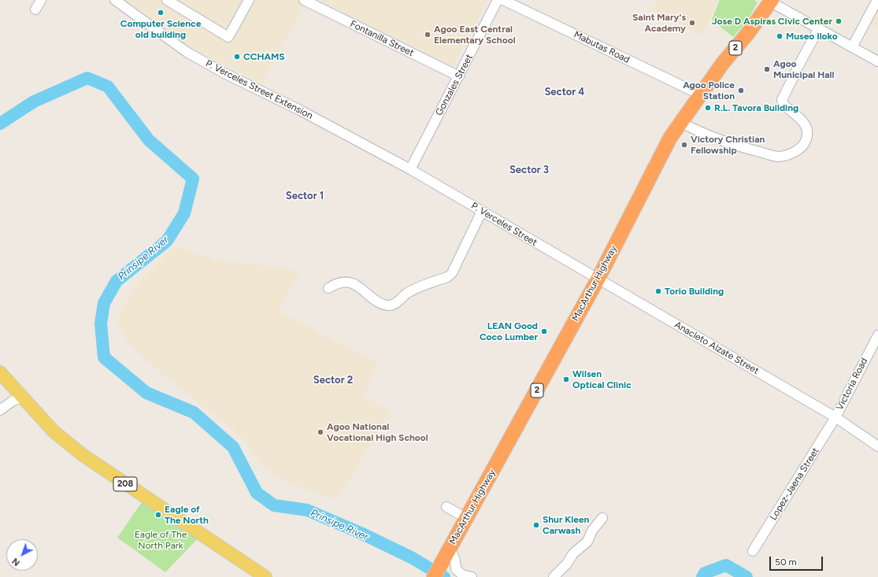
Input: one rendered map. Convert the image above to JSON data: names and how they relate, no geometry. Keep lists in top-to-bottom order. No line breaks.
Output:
{"streets":{"highway":["2","MacArthur Highway"],"main road":["208"],"street":["Fontanilla Street","Mabutas Road","Gonzales Street","P. Verceles Street Extension","P. Verceles Street","Anacleto Alzate Street","Victoria Road","Lopez-Jaena Street"]},"crossings":[["Fontanilla Street","Gonzales Street"],["Mabutas Road","MacArthur Highway"],["Gonzales Street","P. Verceles Street Extension"],["Gonzales Street","P. Verceles Street"],["P. Verceles Street Extension","P. Verceles Street"],["P. Verceles Street","MacArthur Highway"],["P. Verceles Street","Anacleto Alzate Street"],["MacArthur Highway","Anacleto Alzate Street"],["Anacleto Alzate Street","Victoria Road"],["Anacleto Alzate Street","Lopez-Jaena Street"],["Victoria Road","Lopez-Jaena Street"]],"districts":["Sector 4","Sector 3","Sector 1","Sector 2"],"water":["Prinsipe River"],"parks":["Eagle of The North Park"],"places":["Computer Science old building","Jose D Aspiras Civic Center","Saint Mary's Academy","Agoo East Central Elementary School","Museo Iloko","CCHAMS","Agoo Municipal Hall","Agoo Police Station","R.L. Tavora Building","Victory Christian Fellowship","Torio Building","LEAN Good Coco Lumber","Wilsen Optical Clinic","Agoo National Vocational High School","Eagle of The North","Shur Kleen Carwash"],"scale_bar":"50 m","north":"bottom left"}
